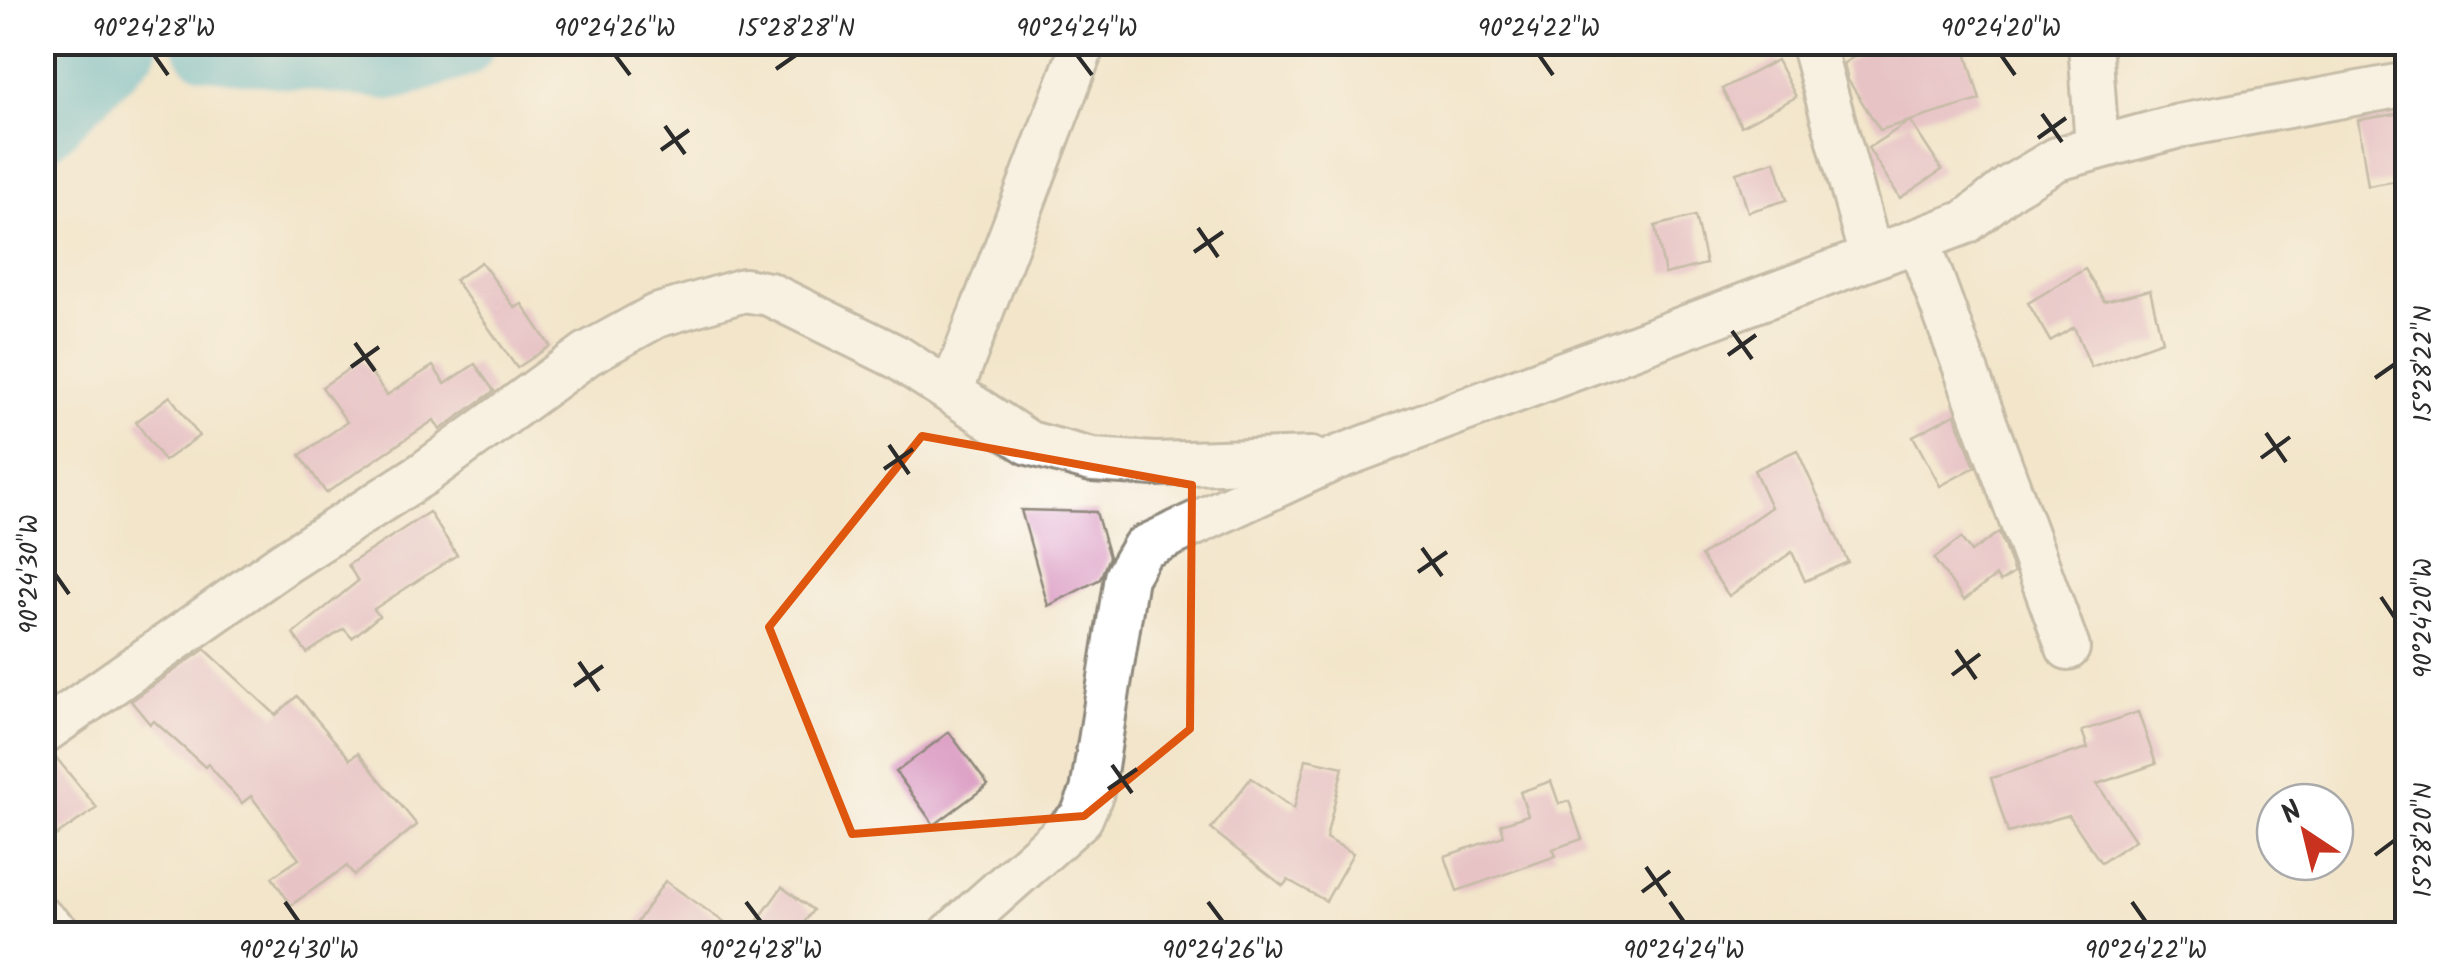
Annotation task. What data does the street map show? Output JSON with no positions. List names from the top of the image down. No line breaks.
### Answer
{"north":"top left","coordinates":["90°24'28\"W","90°24'26\"W","15°28'28\"N","90°24'24\"W","90°24'22\"W","90°24'20\"W","15°28'22\"N","90°24'30\"W","15°28'20\"N"]}
